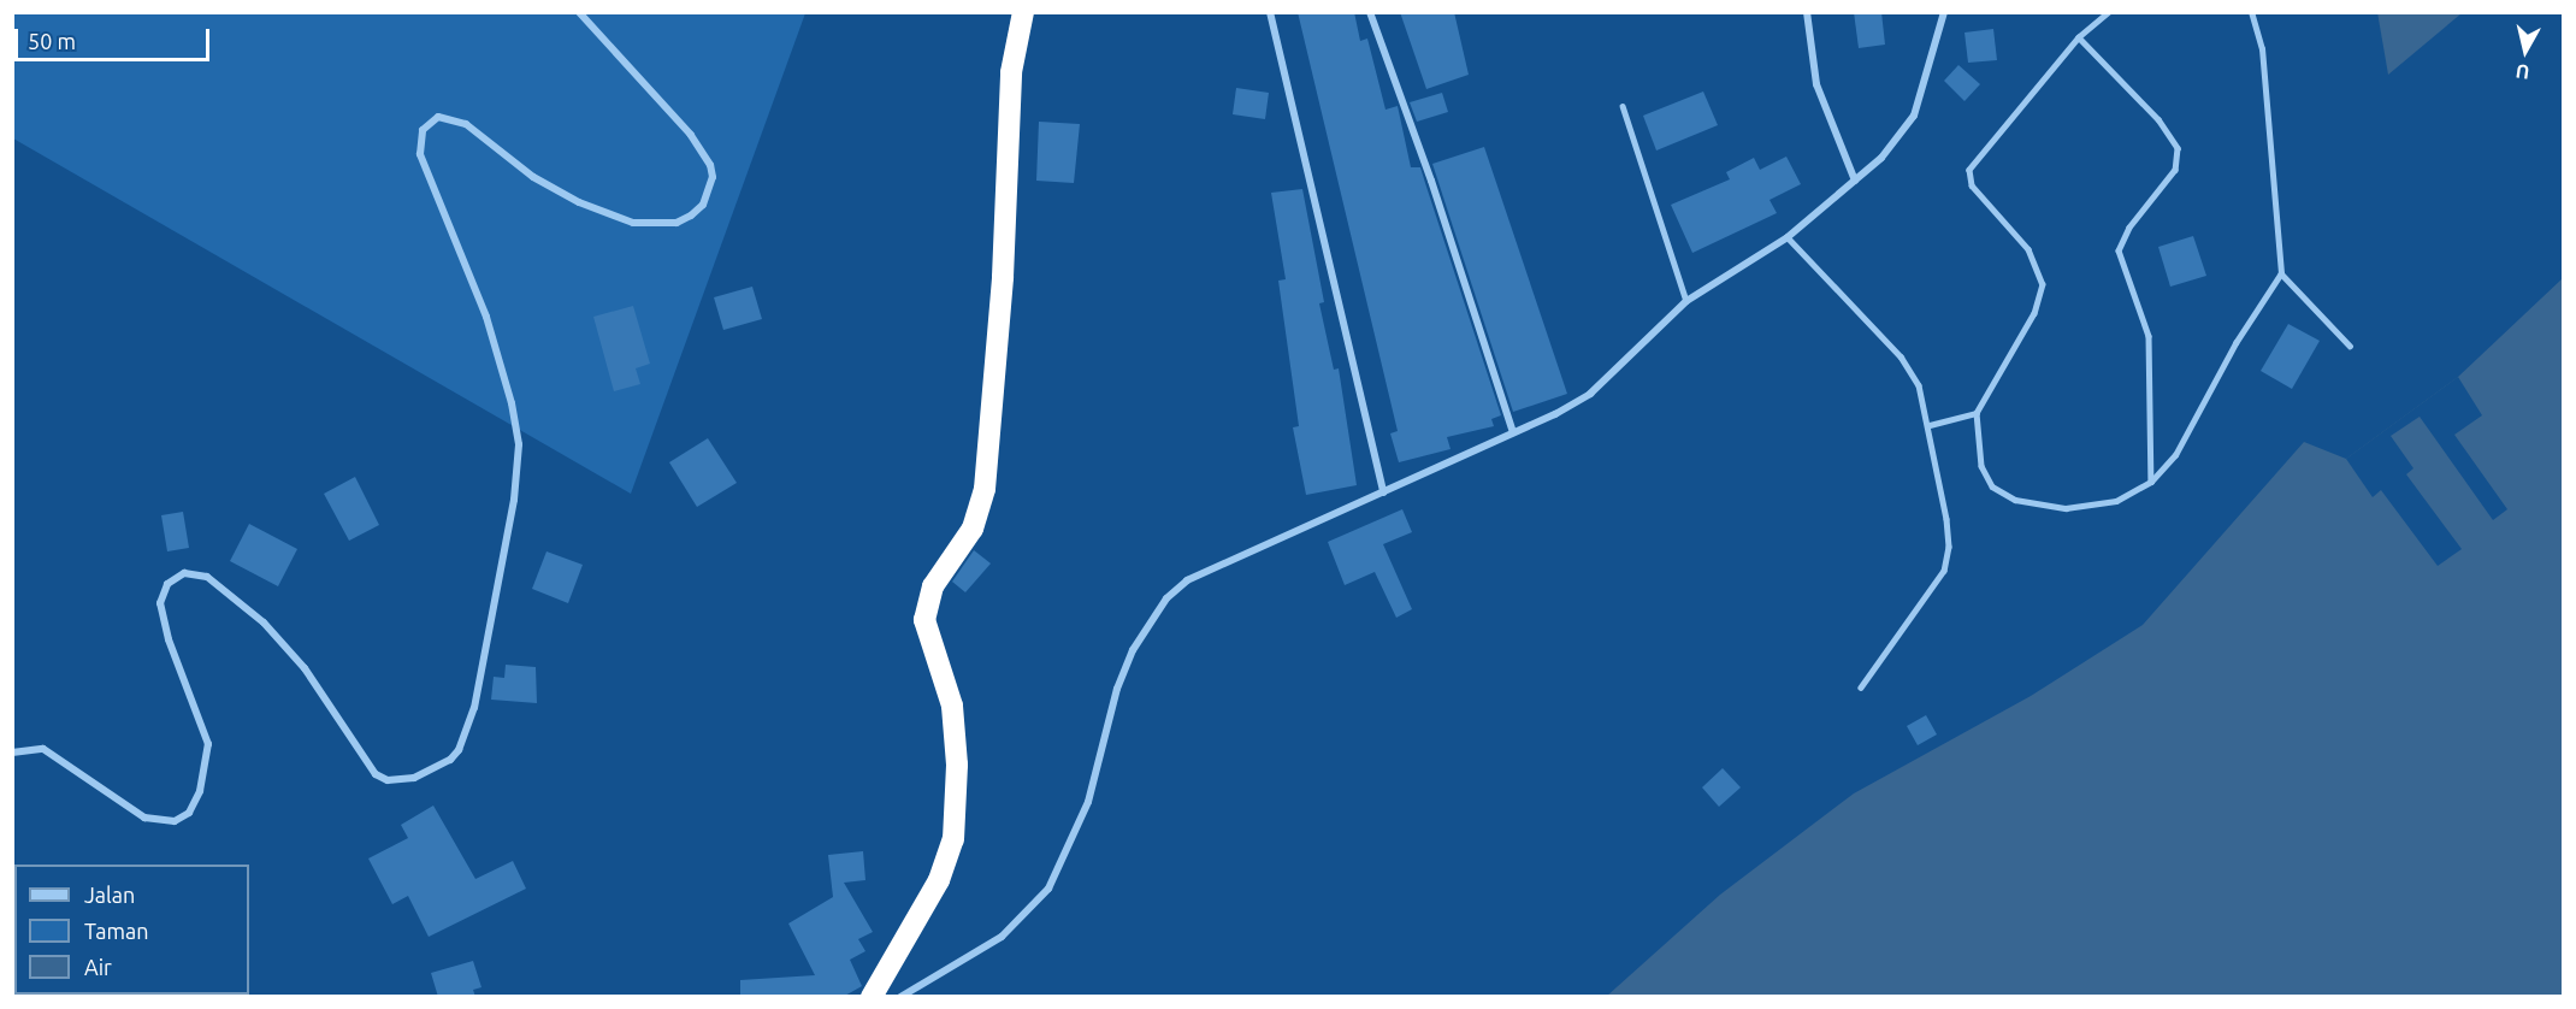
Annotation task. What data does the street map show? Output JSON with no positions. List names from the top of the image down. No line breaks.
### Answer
{"legend":["Jalan","Taman","Air"],"scale_bar":"50 m","north":"bottom"}
